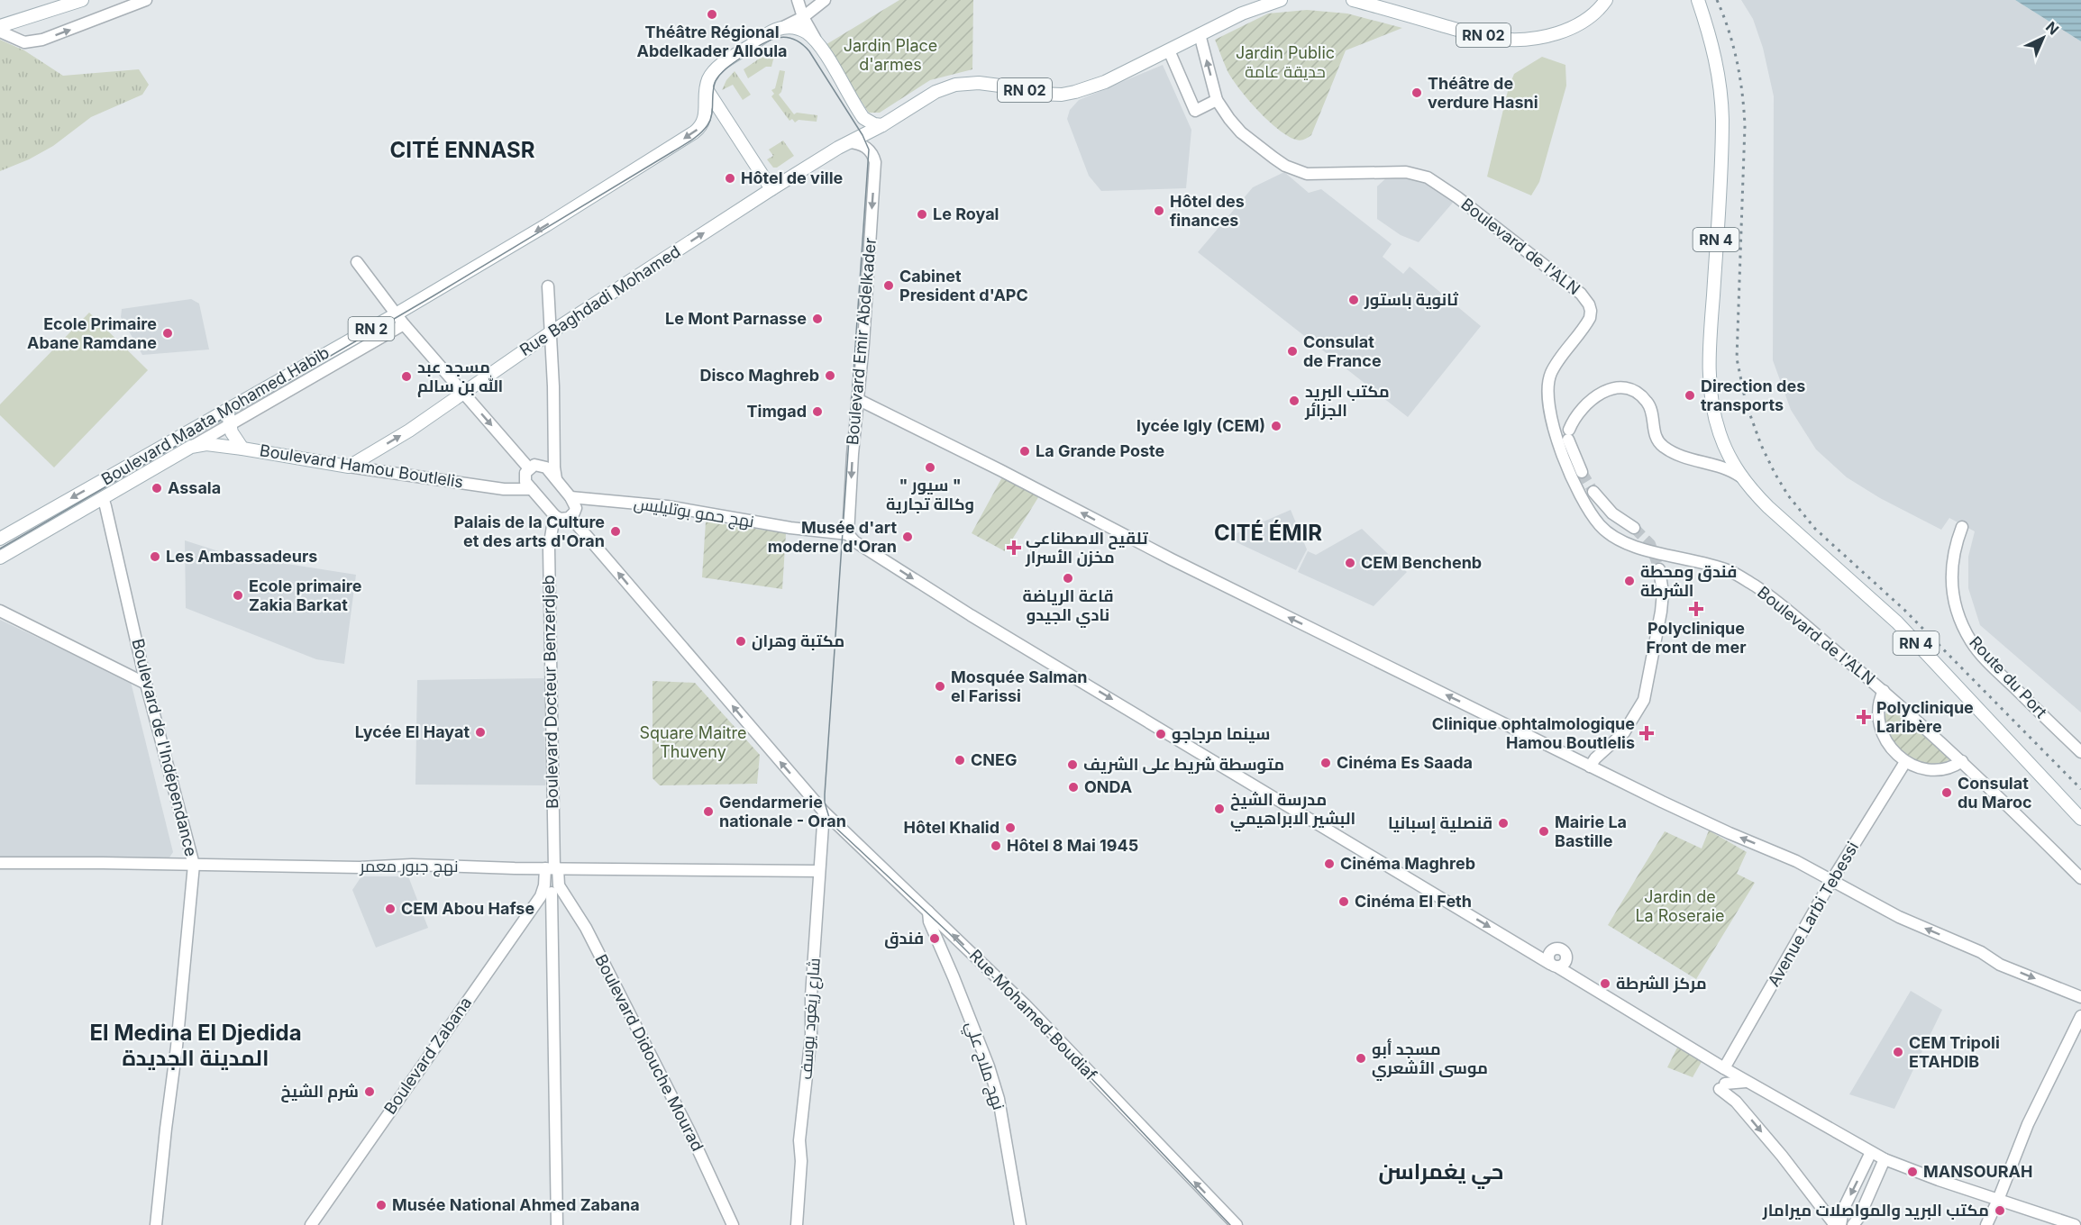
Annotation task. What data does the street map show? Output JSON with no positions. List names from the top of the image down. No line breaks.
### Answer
{"streets":{"main road":["RN 02","RN 4","Boulevard de l'ALN","Rue Baghdadi Mohamed","RN 2","Boulevard Emir Abdelkader","Boulevard Maata Mohamed Habib","Boulevard Hamou Boutlelis","نهج حمو بوتليليس","Route du Port","Boulevard Docteur Benzerdjeb","Boulevard de l'Indépendance","نهج جبور معمر","Avenue Larbi Tebessi","Rue Mohamed Boudiaf","شارع زيغود يوسف","Boulevard Didouche Mourad","Boulevard Zabana","نهج ملاح علي"]},"crossings":[["RN 02","Boulevard de l'ALN"],["RN 02","Rue Baghdadi Mohamed"],["Rue Baghdadi Mohamed","Boulevard Emir Abdelkader"],["Rue Baghdadi Mohamed","Boulevard Hamou Boutlelis"],["Boulevard Emir Abdelkader","نهج حمو بوتليليس"],["Boulevard Maata Mohamed Habib","Boulevard Hamou Boutlelis"],["Boulevard Maata Mohamed Habib","Boulevard de l'Indépendance"],["Boulevard Docteur Benzerdjeb","نهج جبور معمر"],["Boulevard Docteur Benzerdjeb","Boulevard Didouche Mourad"],["Boulevard de l'Indépendance","نهج جبور معمر"],["نهج جبور معمر","شارع زيغود يوسف"],["نهج جبور معمر","Boulevard Didouche Mourad"],["Rue Mohamed Boudiaf","شارع زيغود يوسف"],["Rue Mohamed Boudiaf","نهج ملاح علي"]],"one_way":["Rue Baghdadi Mohamed","Boulevard Emir Abdelkader","Rue Mohamed Boudiaf"],"districts":["CITÉ ENNASR","CITÉ ÉMIR","El Medina El Djedida المدينة الجديدة","حي يغمراسن"],"parks":["Jardin Place d'armes","Jardin Public حديقة عامة","Square Maitre Thuveny","Jardin de La Roseraie"],"places":{"other":["Théâtre Régional Abdelkader Alloula","Théâtre de verdure Hasni","Hôtel de ville","Hôtel des finances","Le Royal","Cabinet President d'APC","ثانوية باستور","Le Mont Parnasse","Ecole Primaire Abane Ramdane","Consulat de France","Disco Maghreb","مسجد عبد الله بن سالم","Direction des transports","مكتب البريد الجزائر","Timgad","lycée Igly (CEM)","La Grande Poste","\" سيور \" وكالة تجارية","Assala","Palais de la Culture et des arts d'Oran","Musée d'art moderne d'Oran","Les Ambassadeurs","CEM Benchenb","قاعة الرياضة نادي الجيدو","فندق ومحطة الشرطة","Ecole primaire Zakia Barkat","مكتبة وهران","Mosquée Salman el Farissi","Lycée El Hayat","سينما مرجاجو","CNEG","Cinéma Es Saada","متوسطة شريط على الشريف","ONDA","Consulat du Maroc","مدرسة الشيخ البشير الابراهيمي","Gendarmerie nationale - Oran","قنصلية إسبانيا","Hôtel Khalid","Mairie La Bastille","Hôtel 8 Mai 1945","Cinéma Maghreb","Cinéma El Feth","CEM Abou Hafse","فندق","مركز الشرطة","CEM Tripoli ETAHDIB","مسجد أبو موسى الأشعري","شرم الشيخ","MANSOURAH","Musée National Ahmed Zabana","مكتب البريد والمواصلات ميرامار"],"health":["تلقيح الاصطناعي مخزن الأسرار","Polyclinique Front de mer","Polyclinique Laribère","Clinique ophtalmologique Hamou Boutlelis"]},"north":"top right"}
